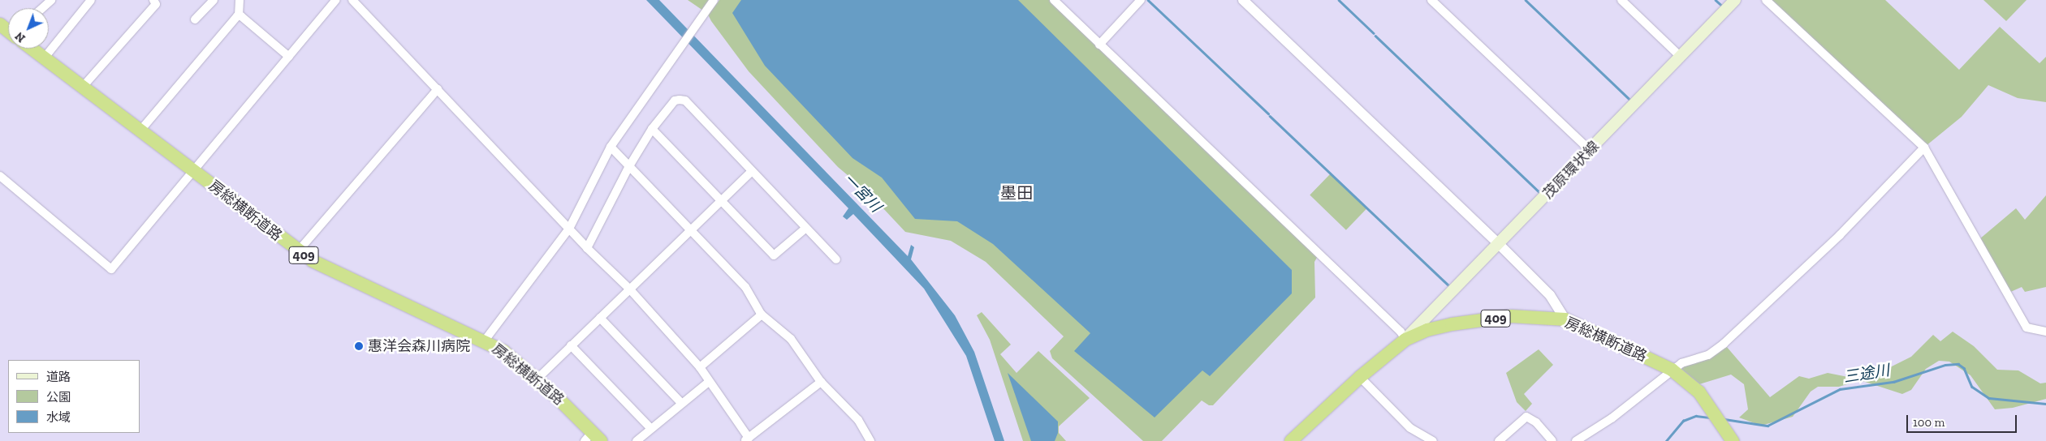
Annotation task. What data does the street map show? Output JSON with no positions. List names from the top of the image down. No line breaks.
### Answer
{"streets":{"highway":["房総横断道路","409"],"main road":["茂原環状線"]},"crossings":[["茂原環状線","房総横断道路"]],"districts":["墨田"],"water":["一宮川","三途川"],"places":["惠洋会森川病院"],"legend":["道路","公園","水域"],"scale_bar":"100 m","north":"bottom left"}
